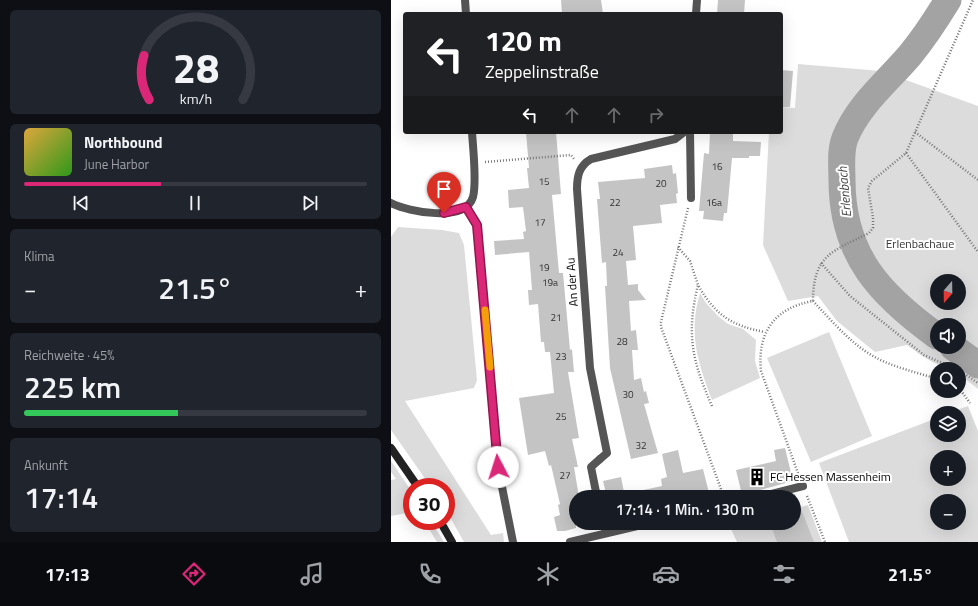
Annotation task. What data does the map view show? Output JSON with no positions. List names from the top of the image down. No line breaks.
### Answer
{"streets":{"street":["An der Au"]},"water":["Erlenbach"],"parks":["Erlenbachaue"],"places":{"building":["FC Hessen Massenheim"]},"house_numbers":["16","15","20","22","16a","17","24","19","19a","21","28","23","30","25","32","27"],"north":"bottom","page":{"turn":["120 m","Zeppelinstraße"],"song":["Northbound","June Harbor"],"tile":["Klima",["Reichweite · 45%","225 km"],["Ankunft","17:14"]],"heat":["−","21.5°","+"],"map_buttons":["+","−"],"limit":"30","trip":"17:14 · 1 Min. · 130 m","tabs":["17:13","21.5°"],"gauge":["28","km/h"]}}
